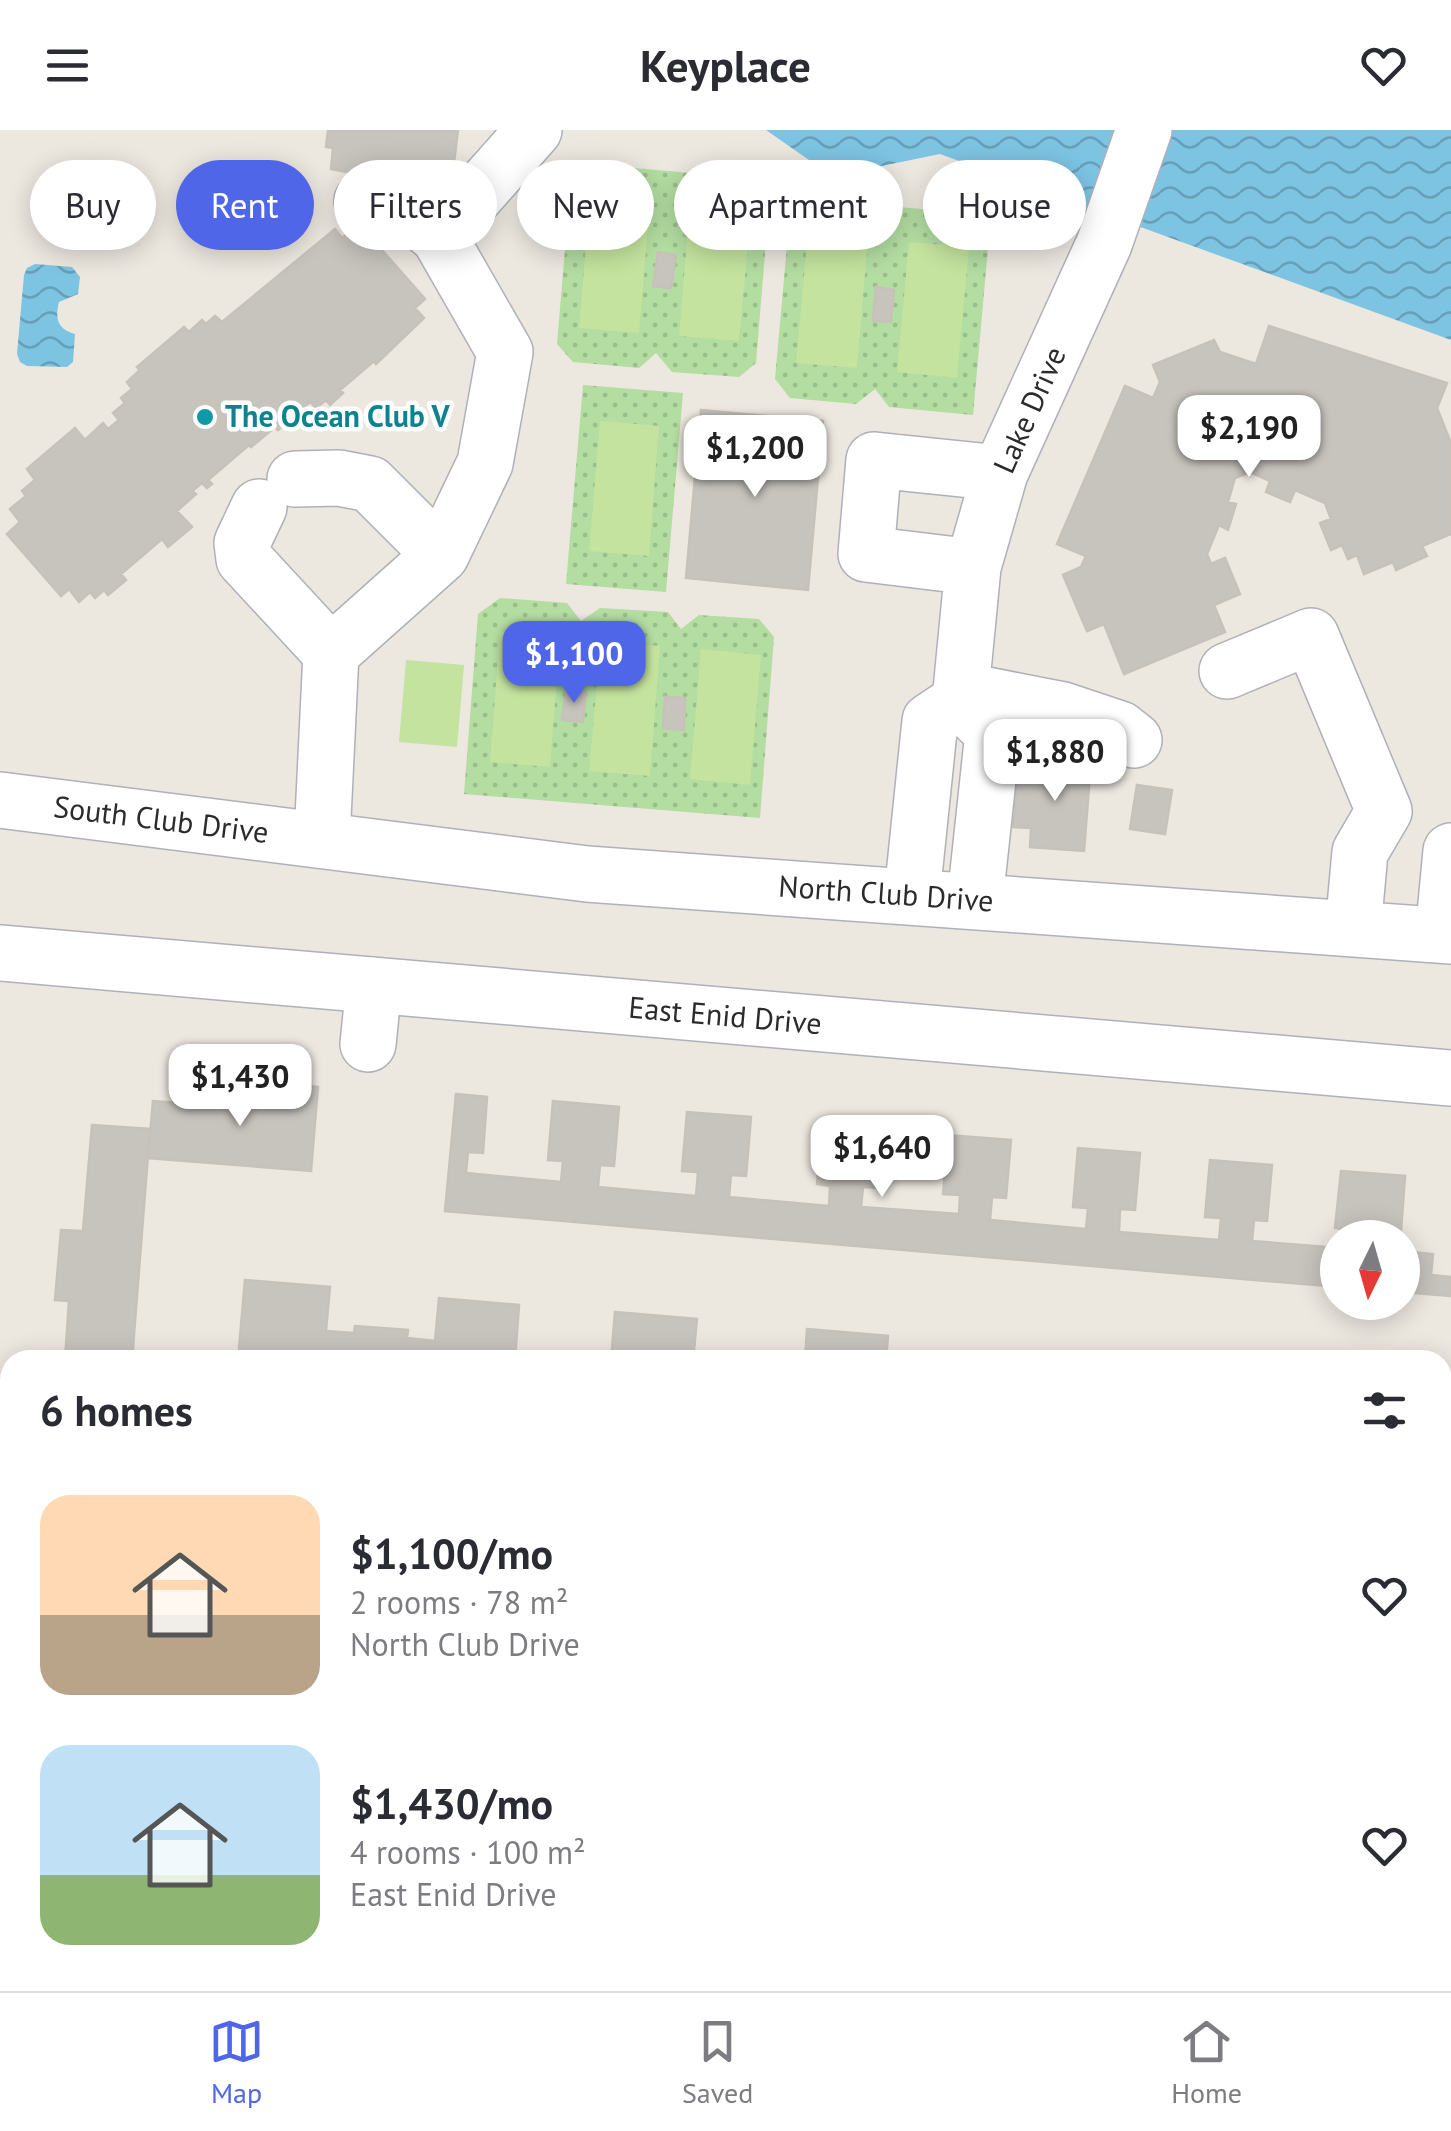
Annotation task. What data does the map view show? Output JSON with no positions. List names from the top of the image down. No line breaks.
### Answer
{"streets":{"street":["Lake Drive","South Club Drive","North Club Drive","East Enid Drive"]},"crossings":[["South Club Drive","North Club Drive"]],"places":["The Ocean Club V"],"north":"bottom","page":{"header":"Keyplace","chip":["Buy","Rent","Filters","New","Apartment","House"],"price":["$2,190","$1,200","$1,100","$1,880","$1,430","$1,640"],"heading":"6 homes","list":[{"name":"$1,100/mo","note":"2 rooms · 78 m² · North Club Drive"},{"name":"$1,430/mo","note":"4 rooms · 100 m² · East Enid Drive"}],"tabs":["Map","Saved","Home"]}}
